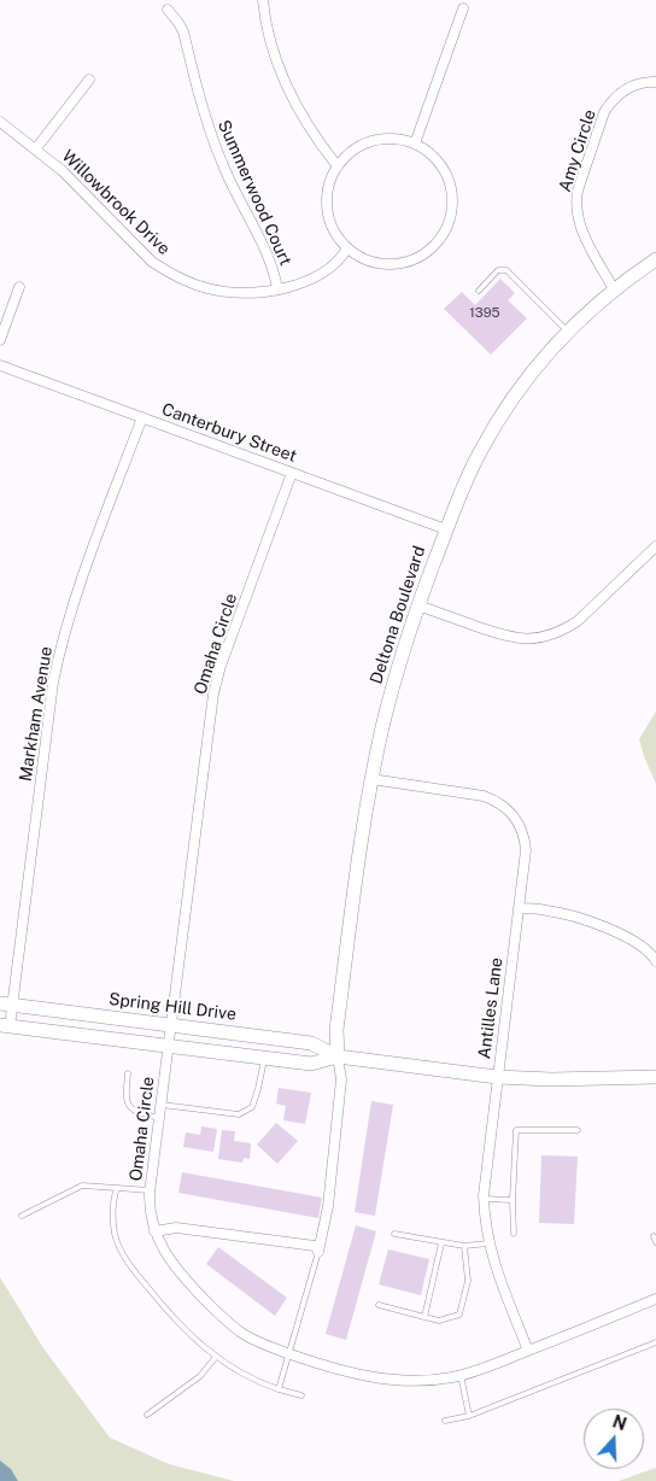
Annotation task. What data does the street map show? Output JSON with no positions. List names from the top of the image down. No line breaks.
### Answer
{"streets":{"main road":["Deltona Boulevard","Spring Hill Drive"],"street":["Amy Circle","Summerwood Court","Willowbrook Drive","Canterbury Street","Omaha Circle","Markham Avenue","Antilles Lane"]},"crossings":[["Amy Circle","Deltona Boulevard"],["Summerwood Court","Willowbrook Drive"],["Canterbury Street","Deltona Boulevard"],["Canterbury Street","Omaha Circle"],["Canterbury Street","Markham Avenue"],["Deltona Boulevard","Spring Hill Drive"],["Deltona Boulevard","Antilles Lane"],["Omaha Circle","Spring Hill Drive"],["Omaha Circle","Antilles Lane"],["Markham Avenue","Spring Hill Drive"],["Spring Hill Drive","Antilles Lane"]],"house_numbers":["1395"],"north":"top"}
